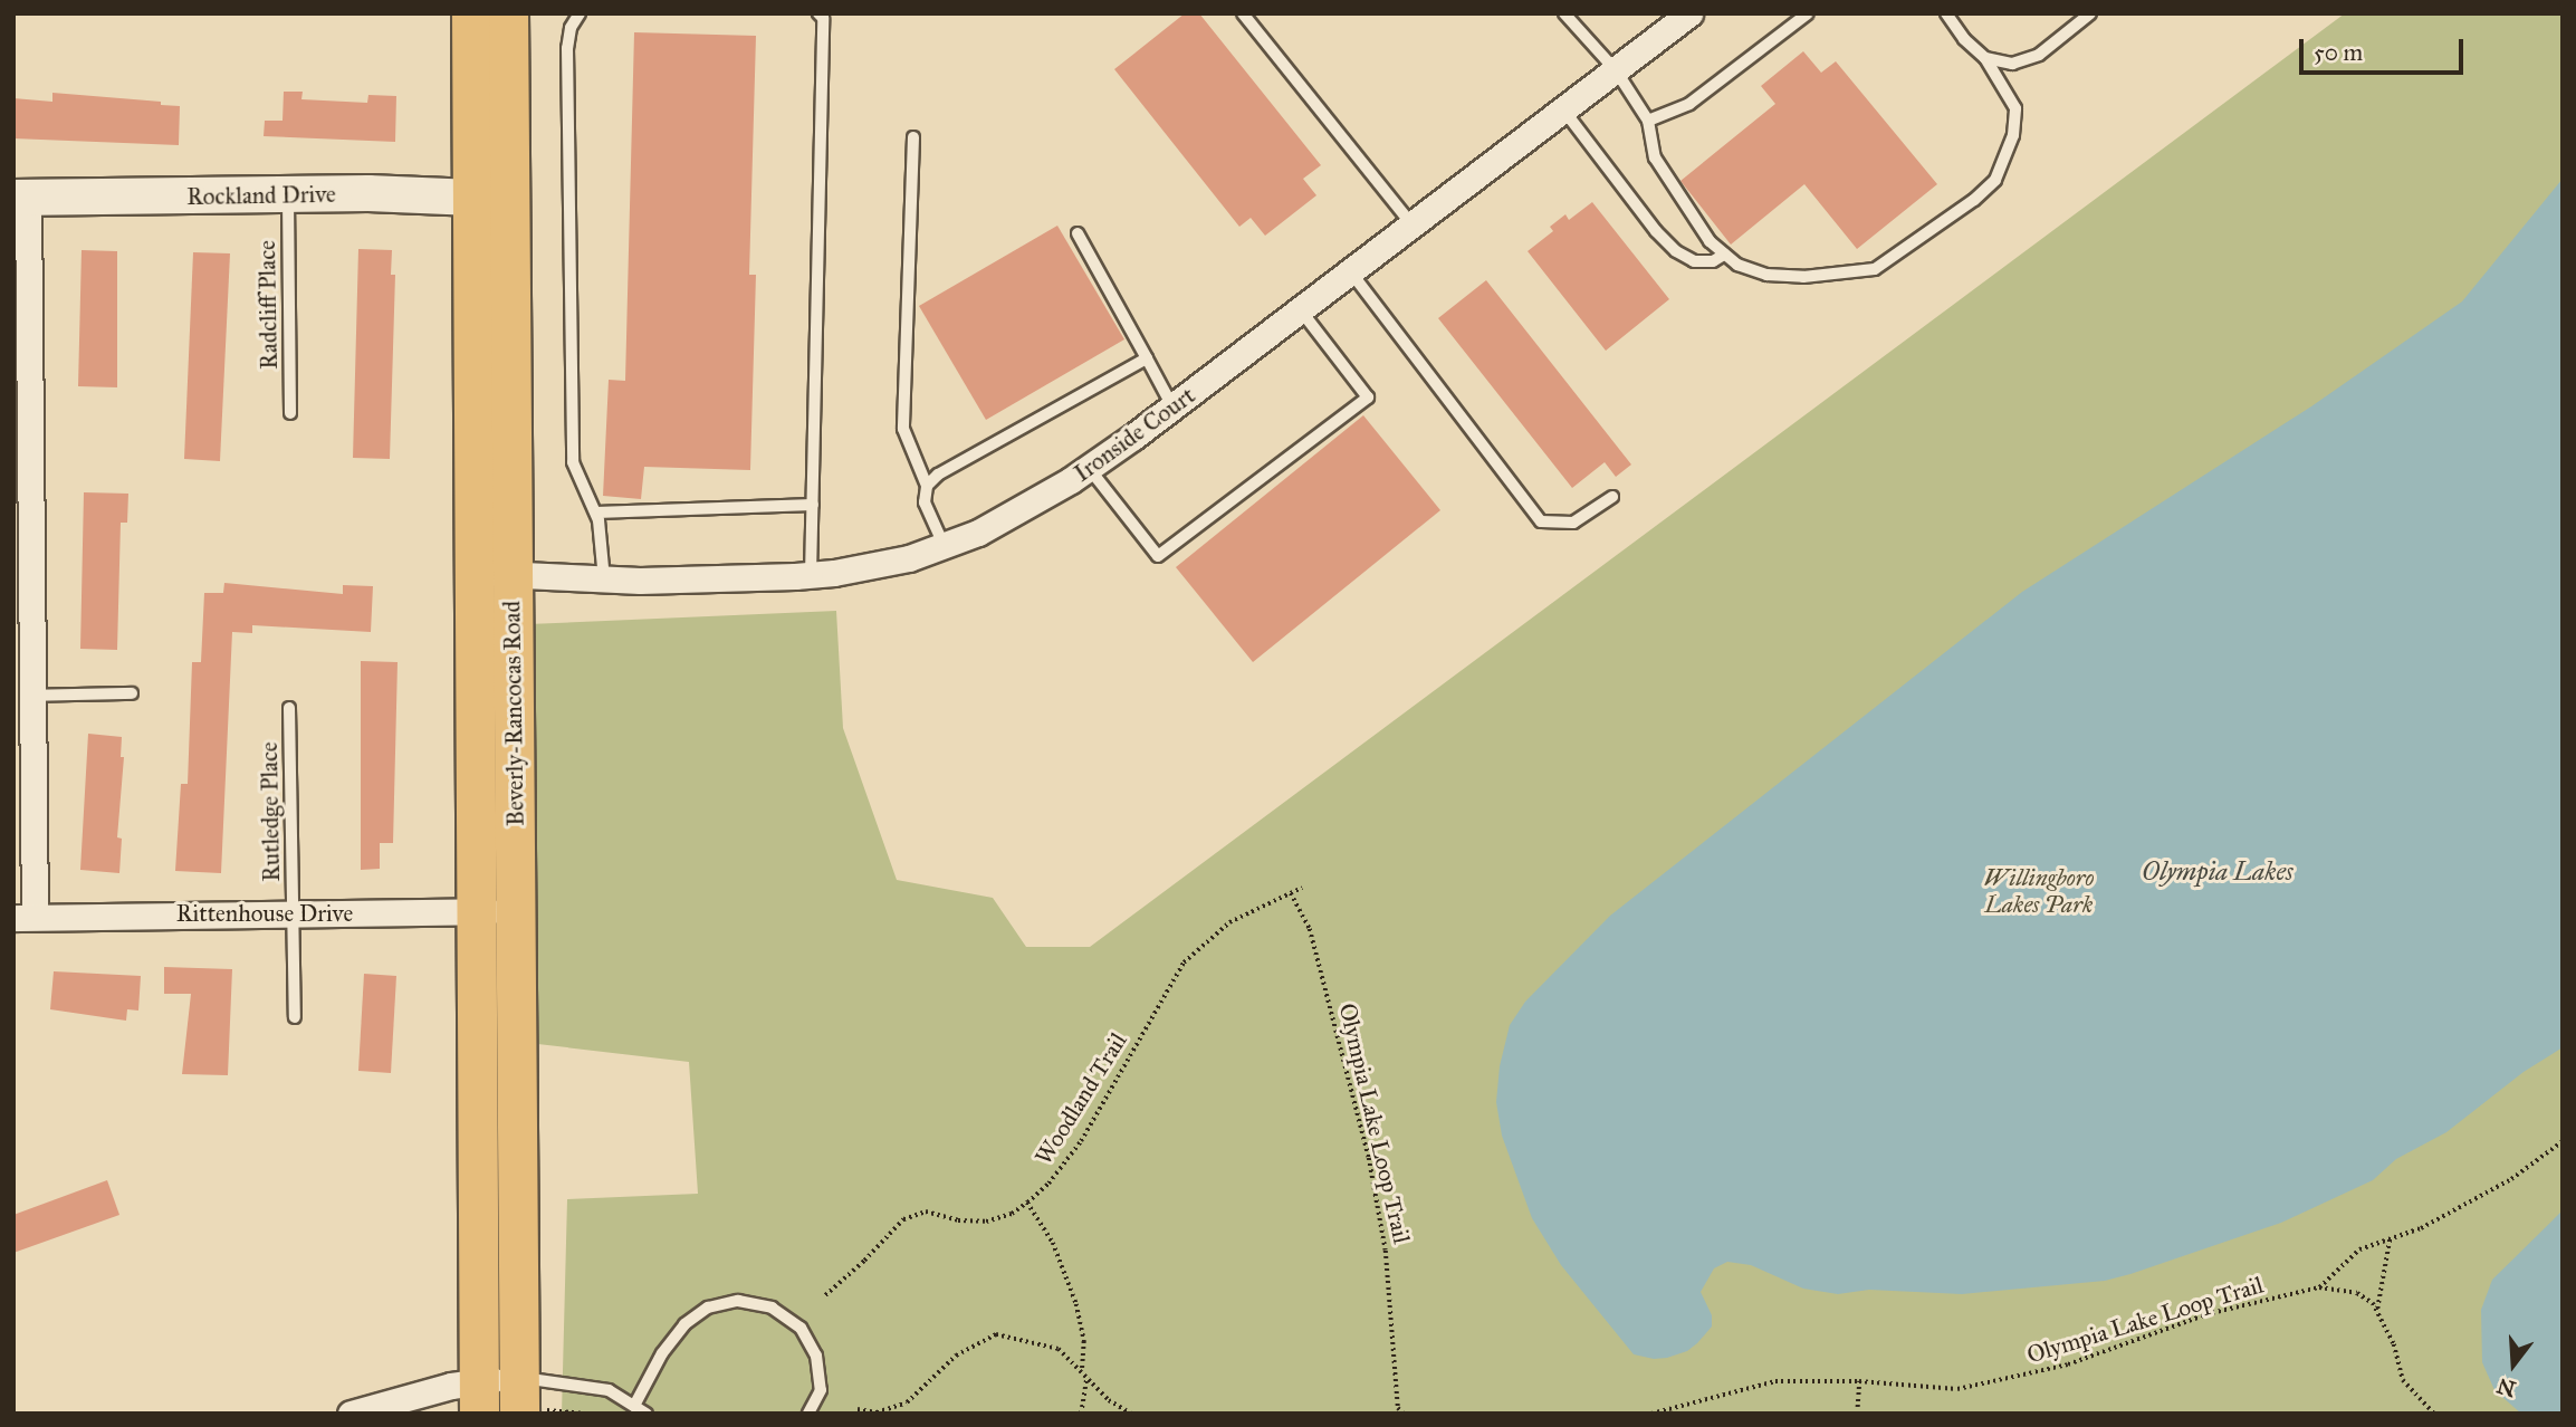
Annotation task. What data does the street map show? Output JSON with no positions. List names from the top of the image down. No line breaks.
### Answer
{"streets":{"main road":["Beverly-Rancocas Road"],"street":["Rockland Drive","Ironside Court","Rittenhouse Drive"],"lane":["Radcliff Place","Rutledge Place"],"path":["Woodland Trail","Olympia Lake Loop Trail"]},"crossings":[["Rockland Drive","Radcliff Place"],["Rockland Drive","Beverly-Rancocas Road"],["Ironside Court","Beverly-Rancocas Road"],["Beverly-Rancocas Road","Rittenhouse Drive"],["Rutledge Place","Rittenhouse Drive"],["Woodland Trail","Olympia Lake Loop Trail"]],"water":["Olympia Lakes"],"parks":["Willingboro Lakes Park"],"scale_bar":"50 m","north":"bottom"}
